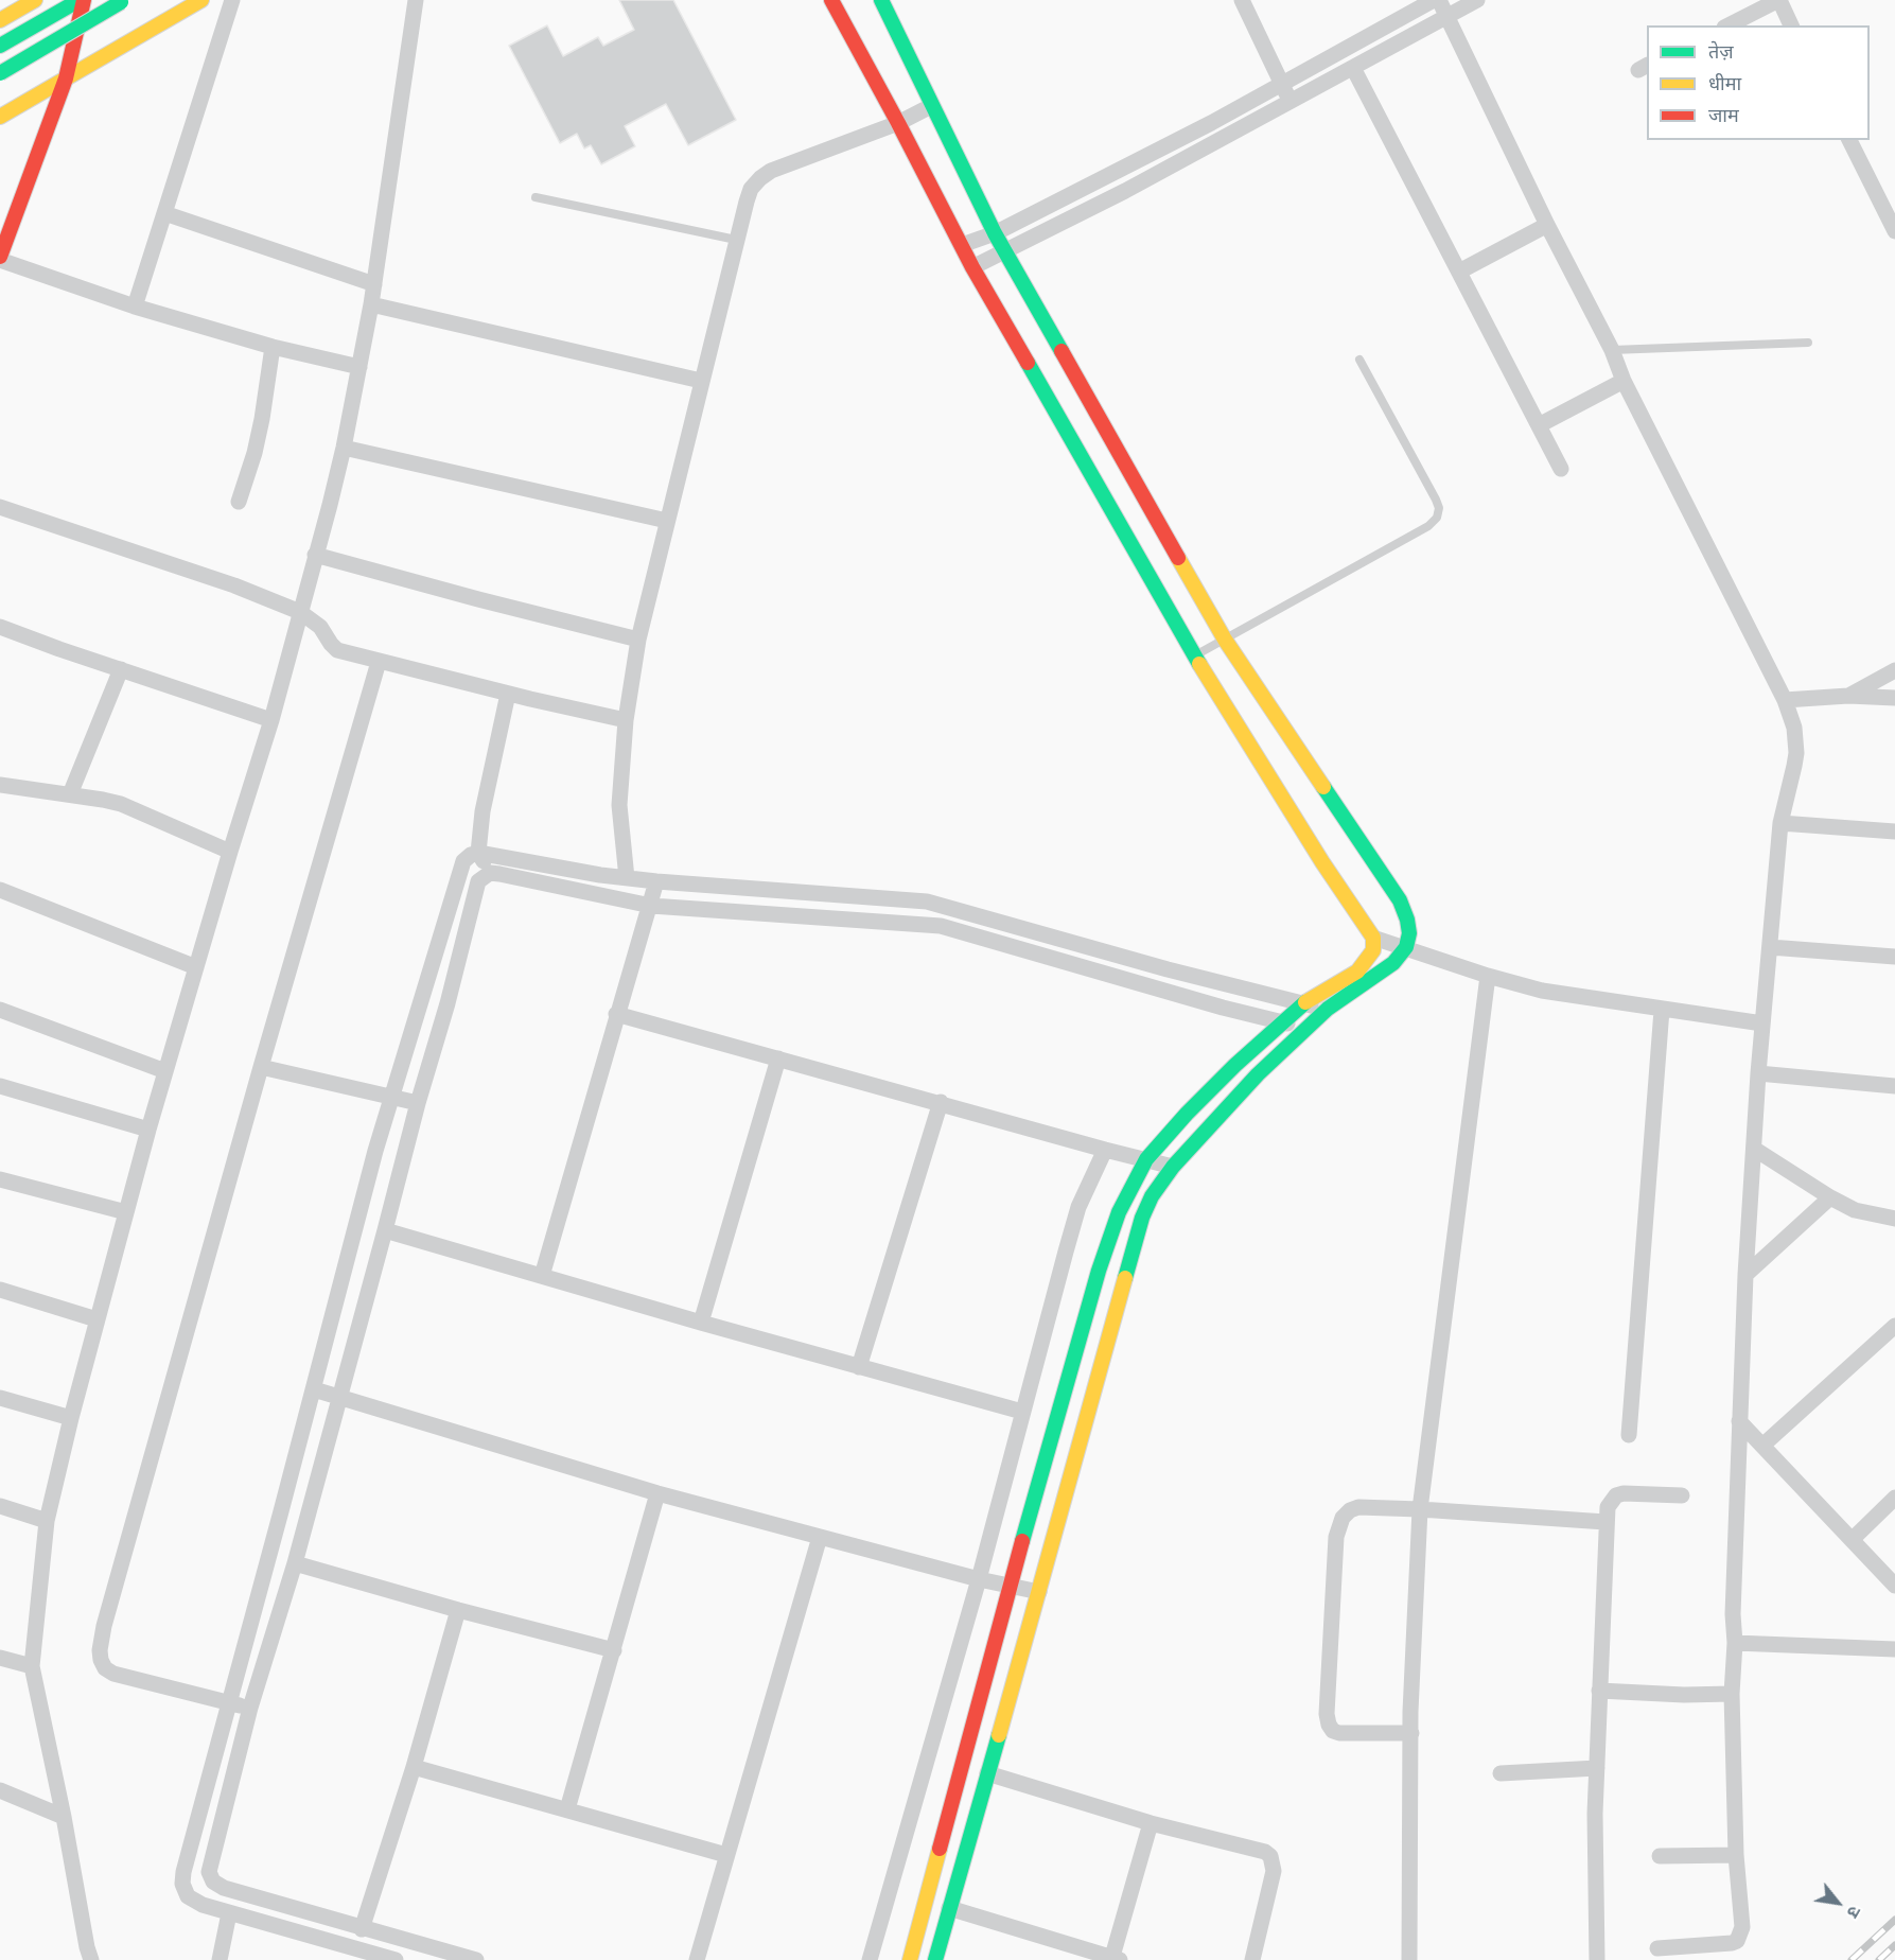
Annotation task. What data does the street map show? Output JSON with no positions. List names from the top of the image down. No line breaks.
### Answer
{"legend":["तेज़","धीमा","जाम"],"north":"bottom right"}
